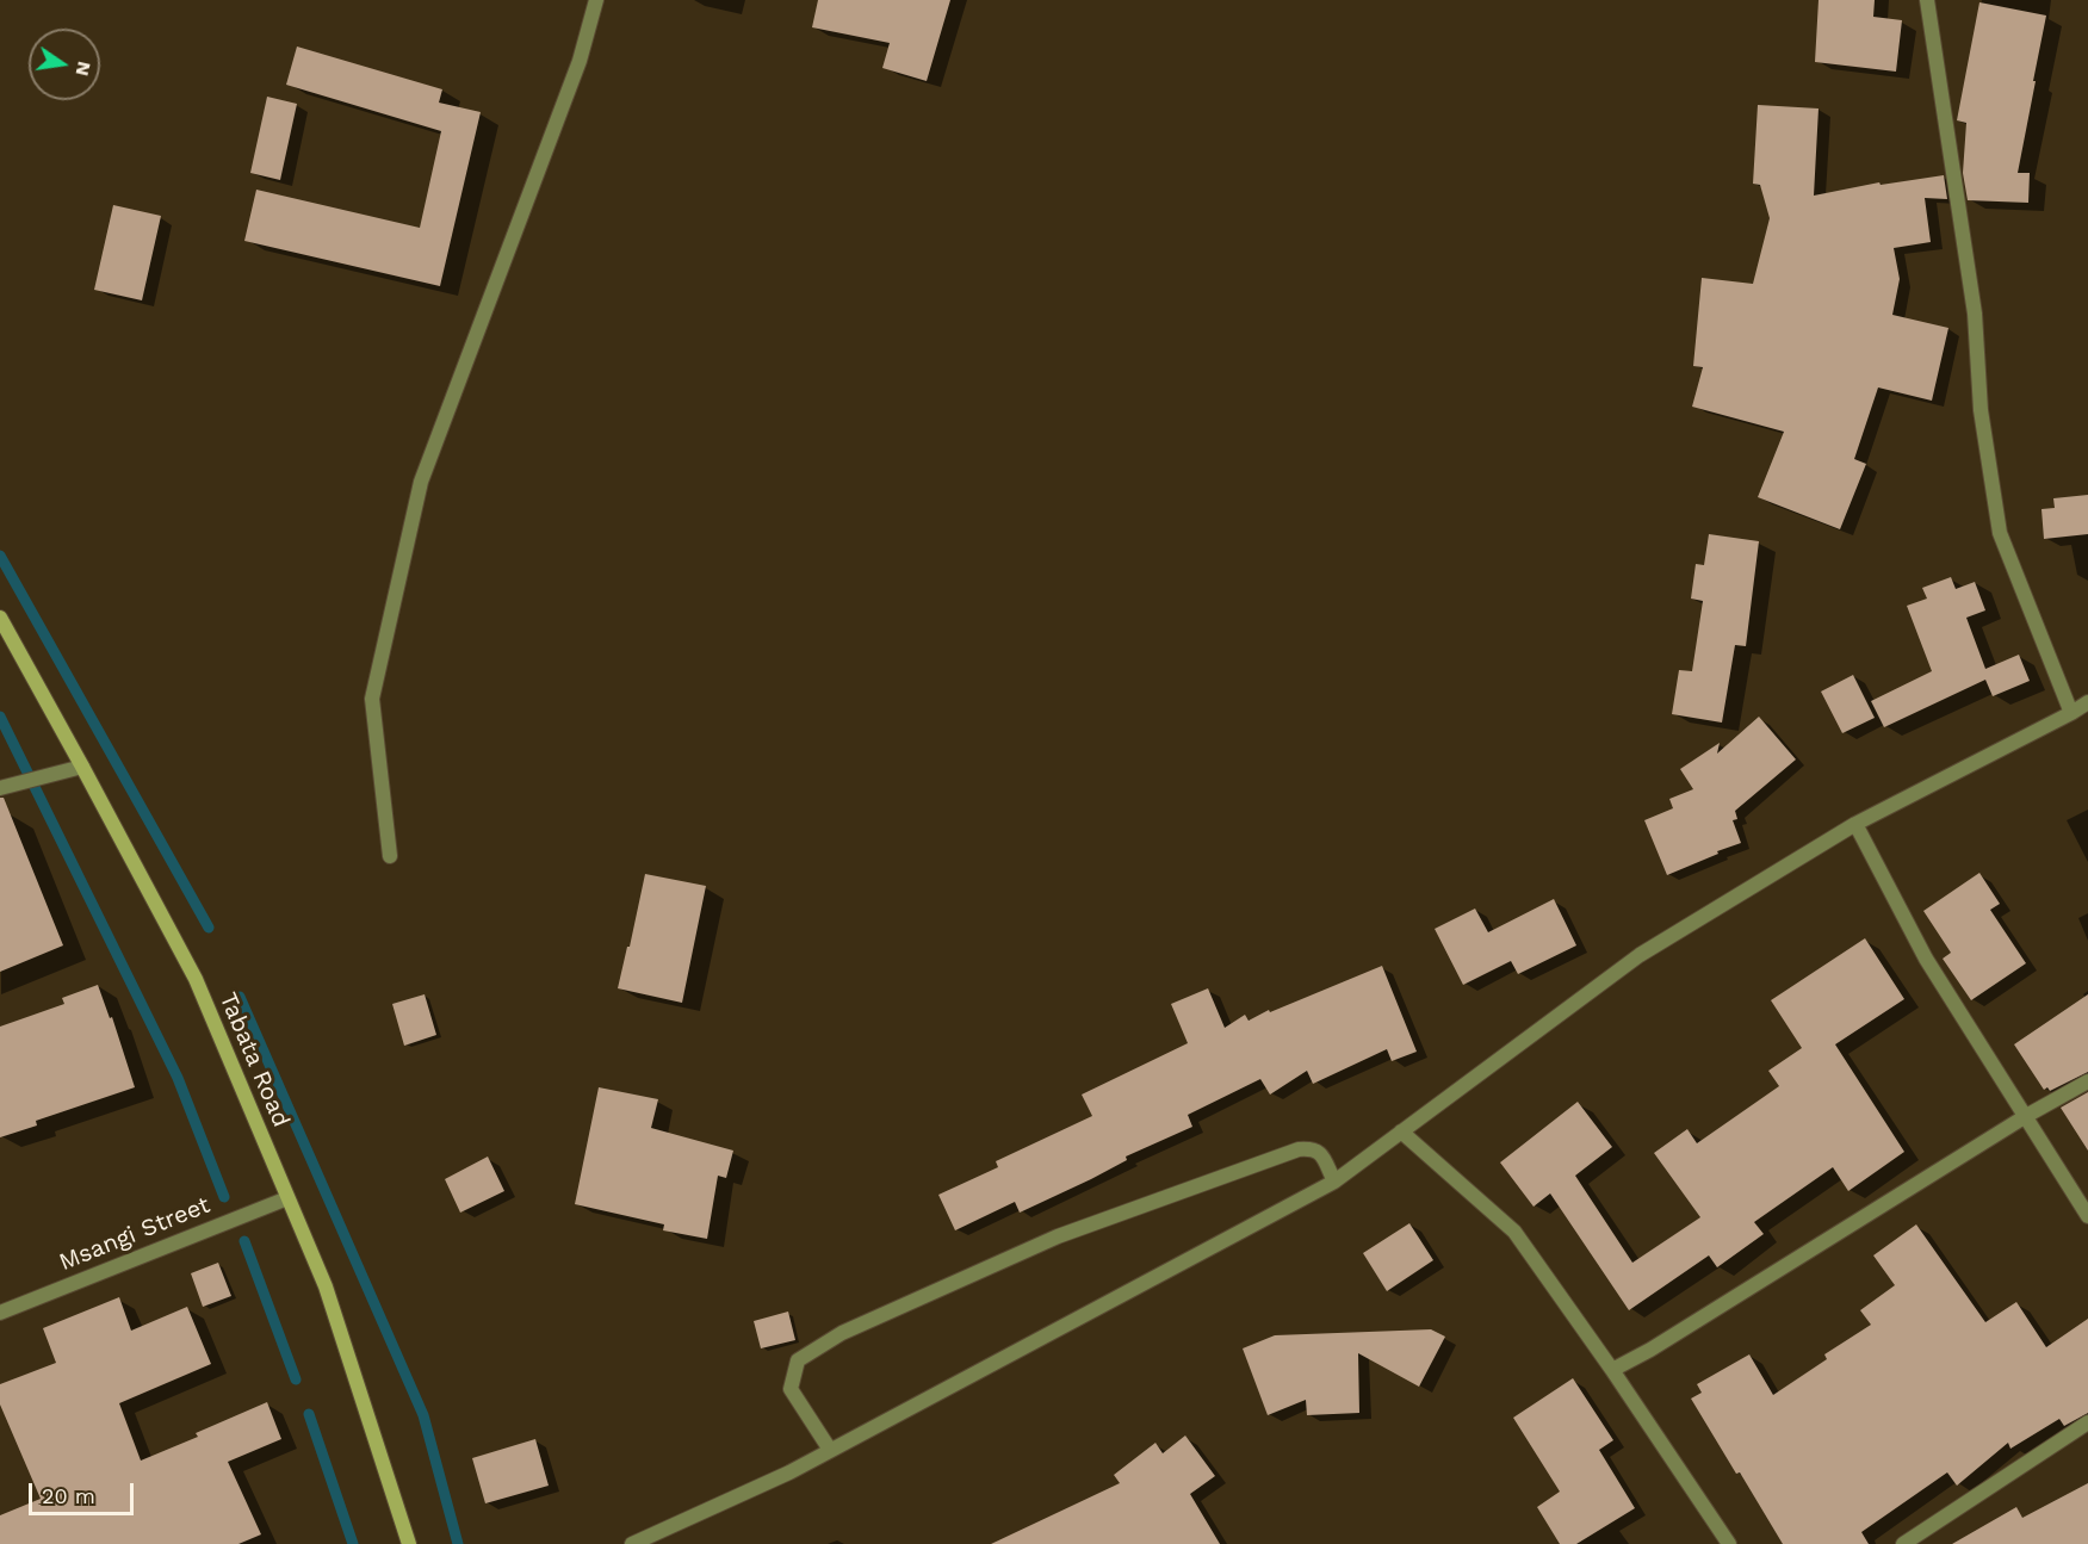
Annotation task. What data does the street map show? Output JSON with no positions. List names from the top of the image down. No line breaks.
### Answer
{"streets":{"main road":["Tabata Road"],"street":["Msangi Street"]},"crossings":[["Tabata Road","Msangi Street"]],"scale_bar":"20 m","north":"right"}
